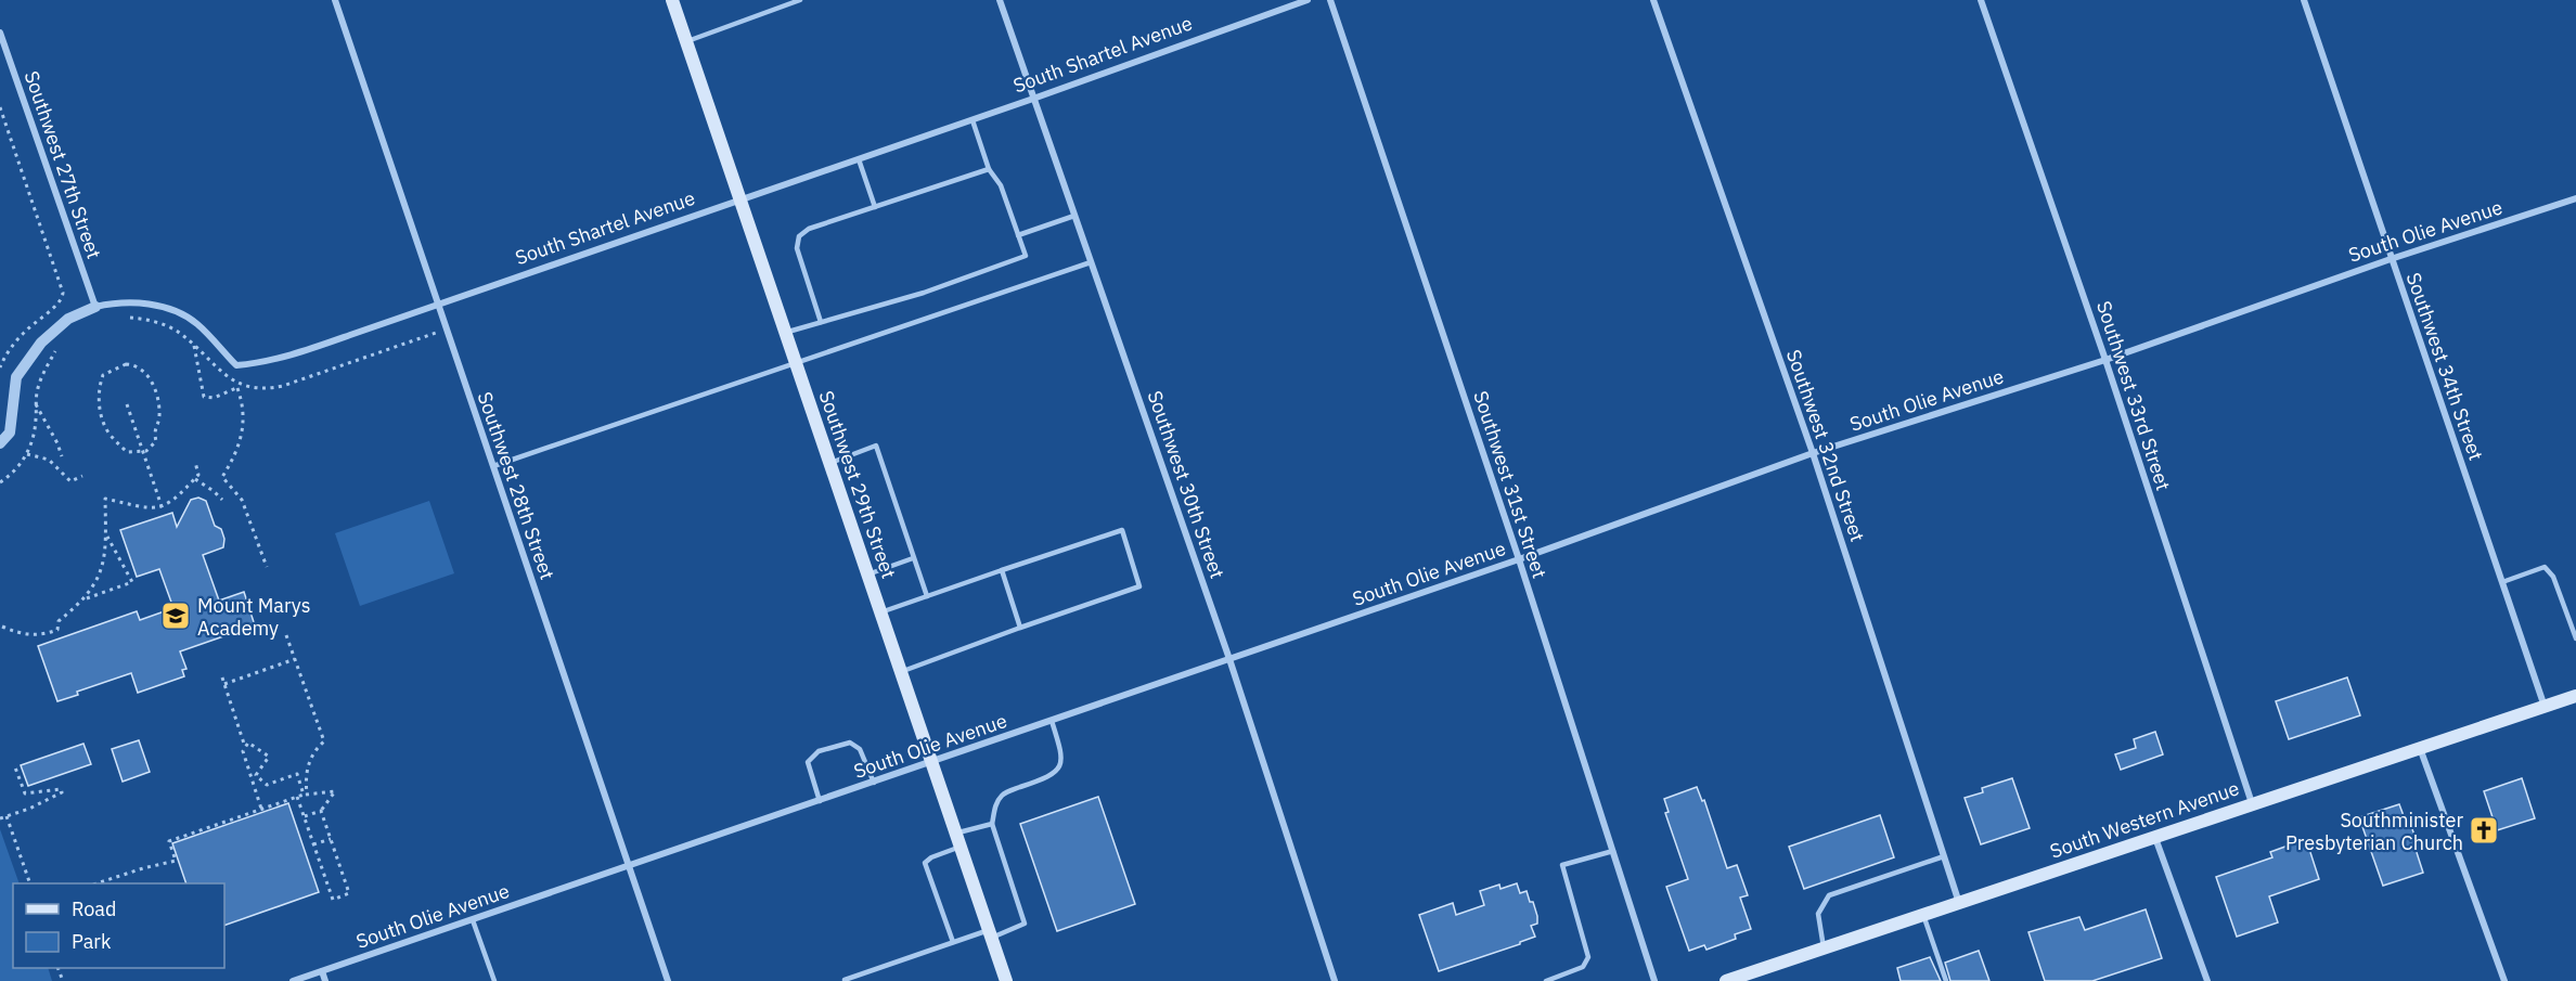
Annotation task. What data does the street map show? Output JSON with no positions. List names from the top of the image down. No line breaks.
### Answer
{"streets":{"main road":["Southwest 29th Street","South Western Avenue"],"street":["South Shartel Avenue","Southwest 27th Street","South Olie Avenue","Southwest 34th Street","Southwest 33rd Street","Southwest 32nd Street","Southwest 30th Street","Southwest 31st Street","Southwest 28th Street"]},"crossings":[["South Shartel Avenue","Southwest 27th Street"],["South Shartel Avenue","Southwest 29th Street"],["South Shartel Avenue","Southwest 30th Street"],["South Shartel Avenue","Southwest 28th Street"],["South Olie Avenue","Southwest 34th Street"],["South Olie Avenue","Southwest 33rd Street"],["South Olie Avenue","Southwest 32nd Street"],["South Olie Avenue","Southwest 29th Street"],["South Olie Avenue","Southwest 30th Street"],["South Olie Avenue","Southwest 31st Street"],["South Olie Avenue","Southwest 28th Street"],["Southwest 34th Street","South Western Avenue"],["Southwest 33rd Street","South Western Avenue"],["Southwest 32nd Street","South Western Avenue"]],"places":{"school or university":["Mount Marys Academy"],"church":["Southminister Presbyterian Church"]},"legend":["Road","Park"]}
